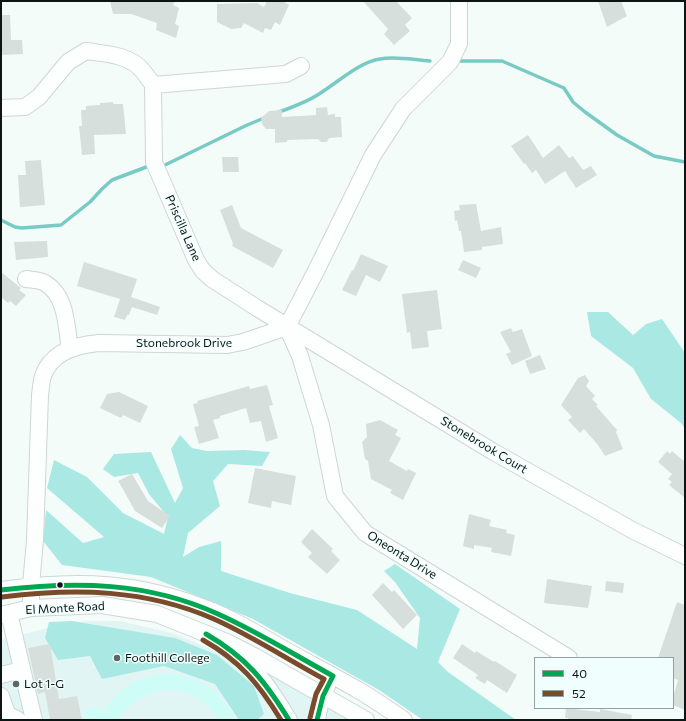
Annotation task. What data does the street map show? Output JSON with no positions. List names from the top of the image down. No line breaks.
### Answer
{"streets":{"street":["Priscilla Lane","Stonebrook Drive","Stonebrook Court","Oneonta Drive","El Monte Road"]},"crossings":[["Priscilla Lane","Stonebrook Drive"],["Priscilla Lane","Stonebrook Court"],["Priscilla Lane","Oneonta Drive"],["Stonebrook Drive","Stonebrook Court"],["Stonebrook Drive","Oneonta Drive"],["Stonebrook Drive","El Monte Road"],["Stonebrook Court","Oneonta Drive"]],"places":["Foothill College","Lot 1-G"],"lines":["transit line 40","transit line 52"],"legend":["40","52"]}
